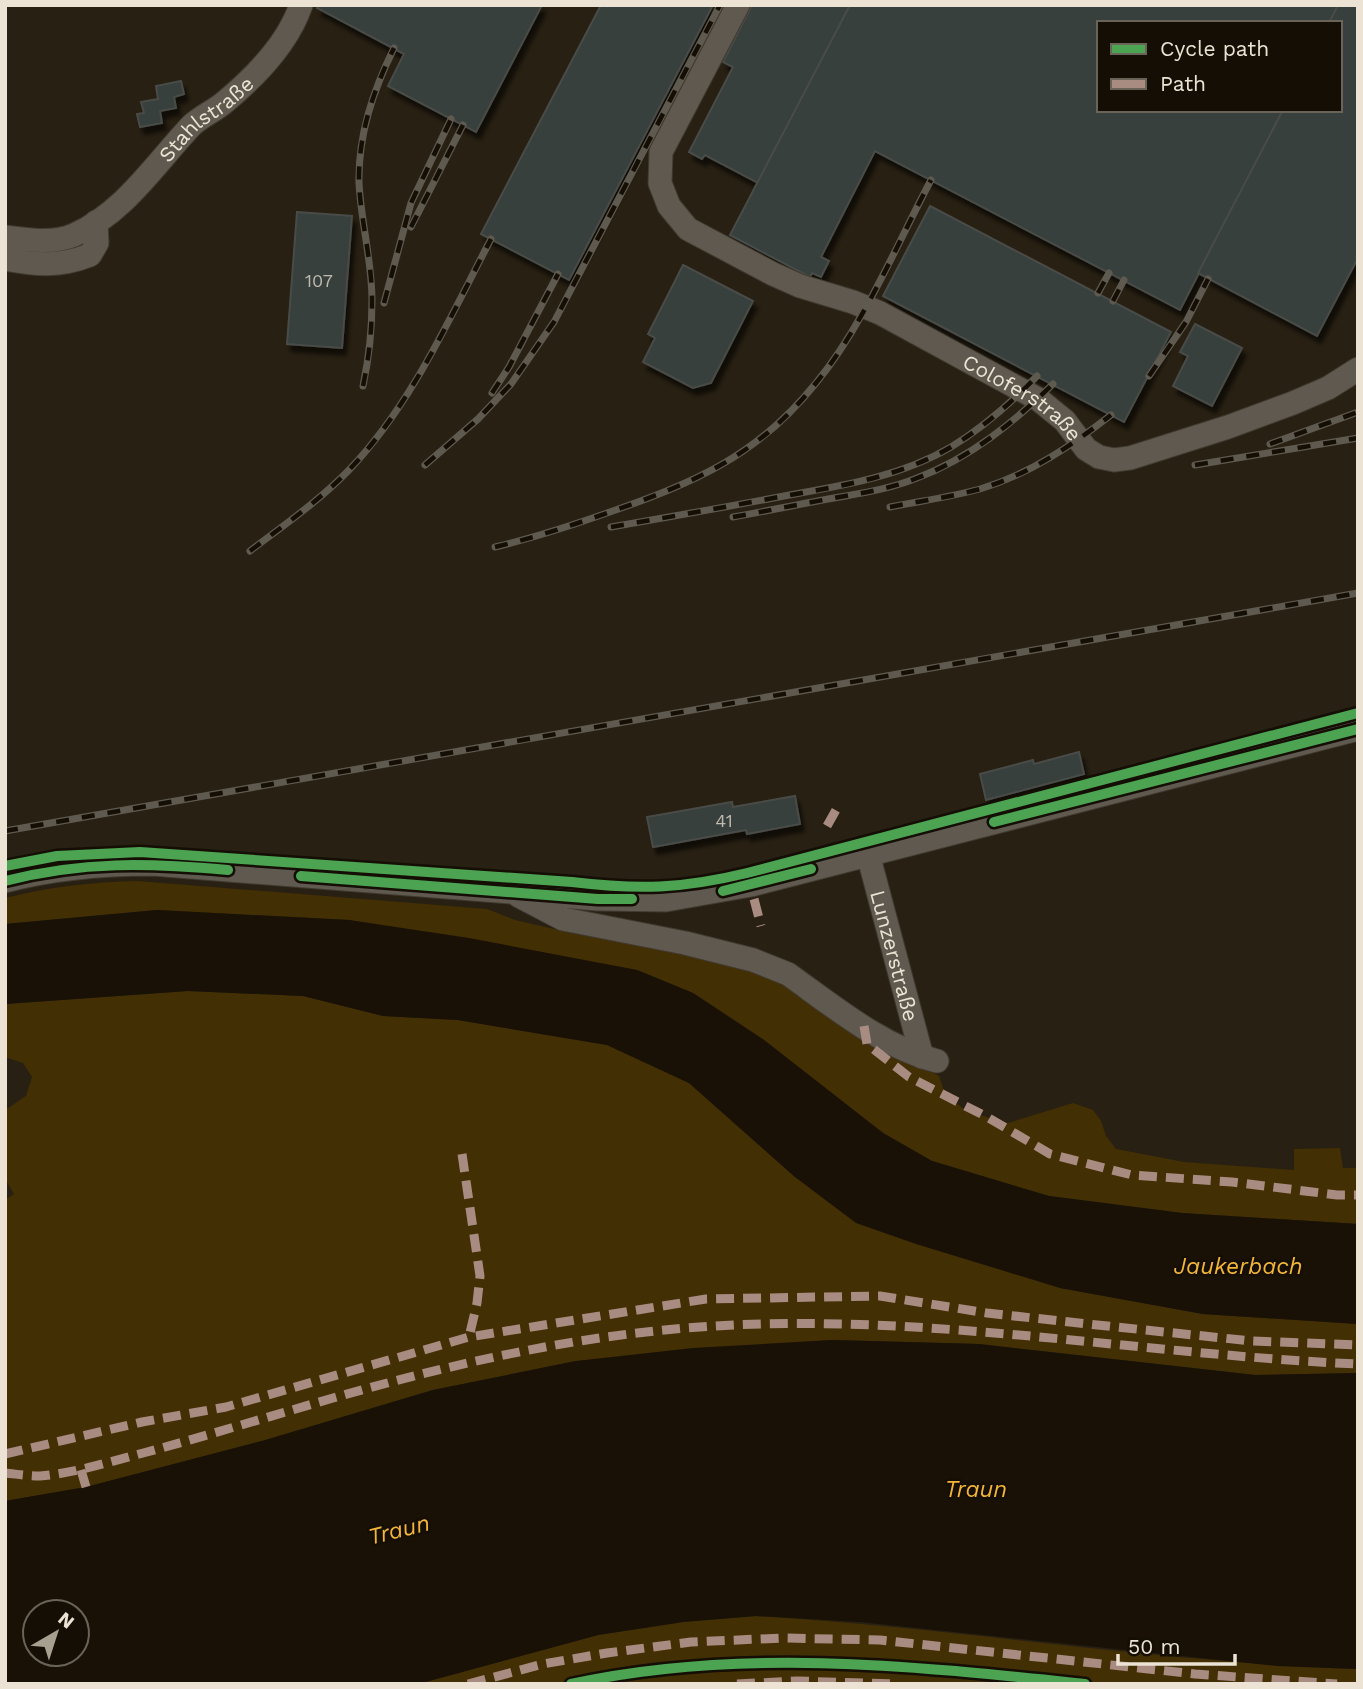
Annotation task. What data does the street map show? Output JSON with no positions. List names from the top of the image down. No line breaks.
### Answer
{"streets":{"street":["Stahlstraße","Coloferstraße","Lunzerstraße"]},"water":["Jaukerbach","Traun"],"house_numbers":["107","41"],"legend":["Cycle path","Path"],"scale_bar":"50 m","north":"top right"}
